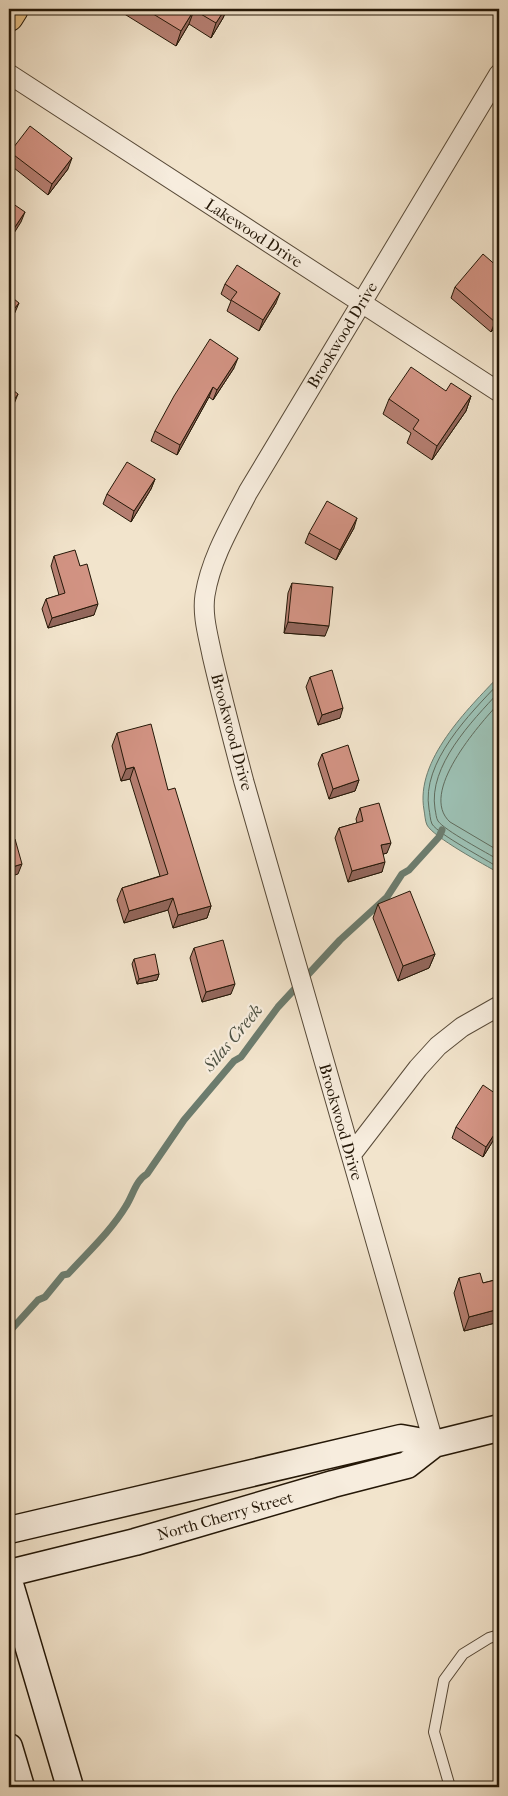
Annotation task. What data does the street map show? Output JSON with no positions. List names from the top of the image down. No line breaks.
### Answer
{"streets":{"main road":["North Cherry Street"],"street":["Lakewood Drive","Brookwood Drive"]},"crossings":[["Lakewood Drive","Brookwood Drive"],["Brookwood Drive","North Cherry Street"]],"water":["Silas Creek"]}
